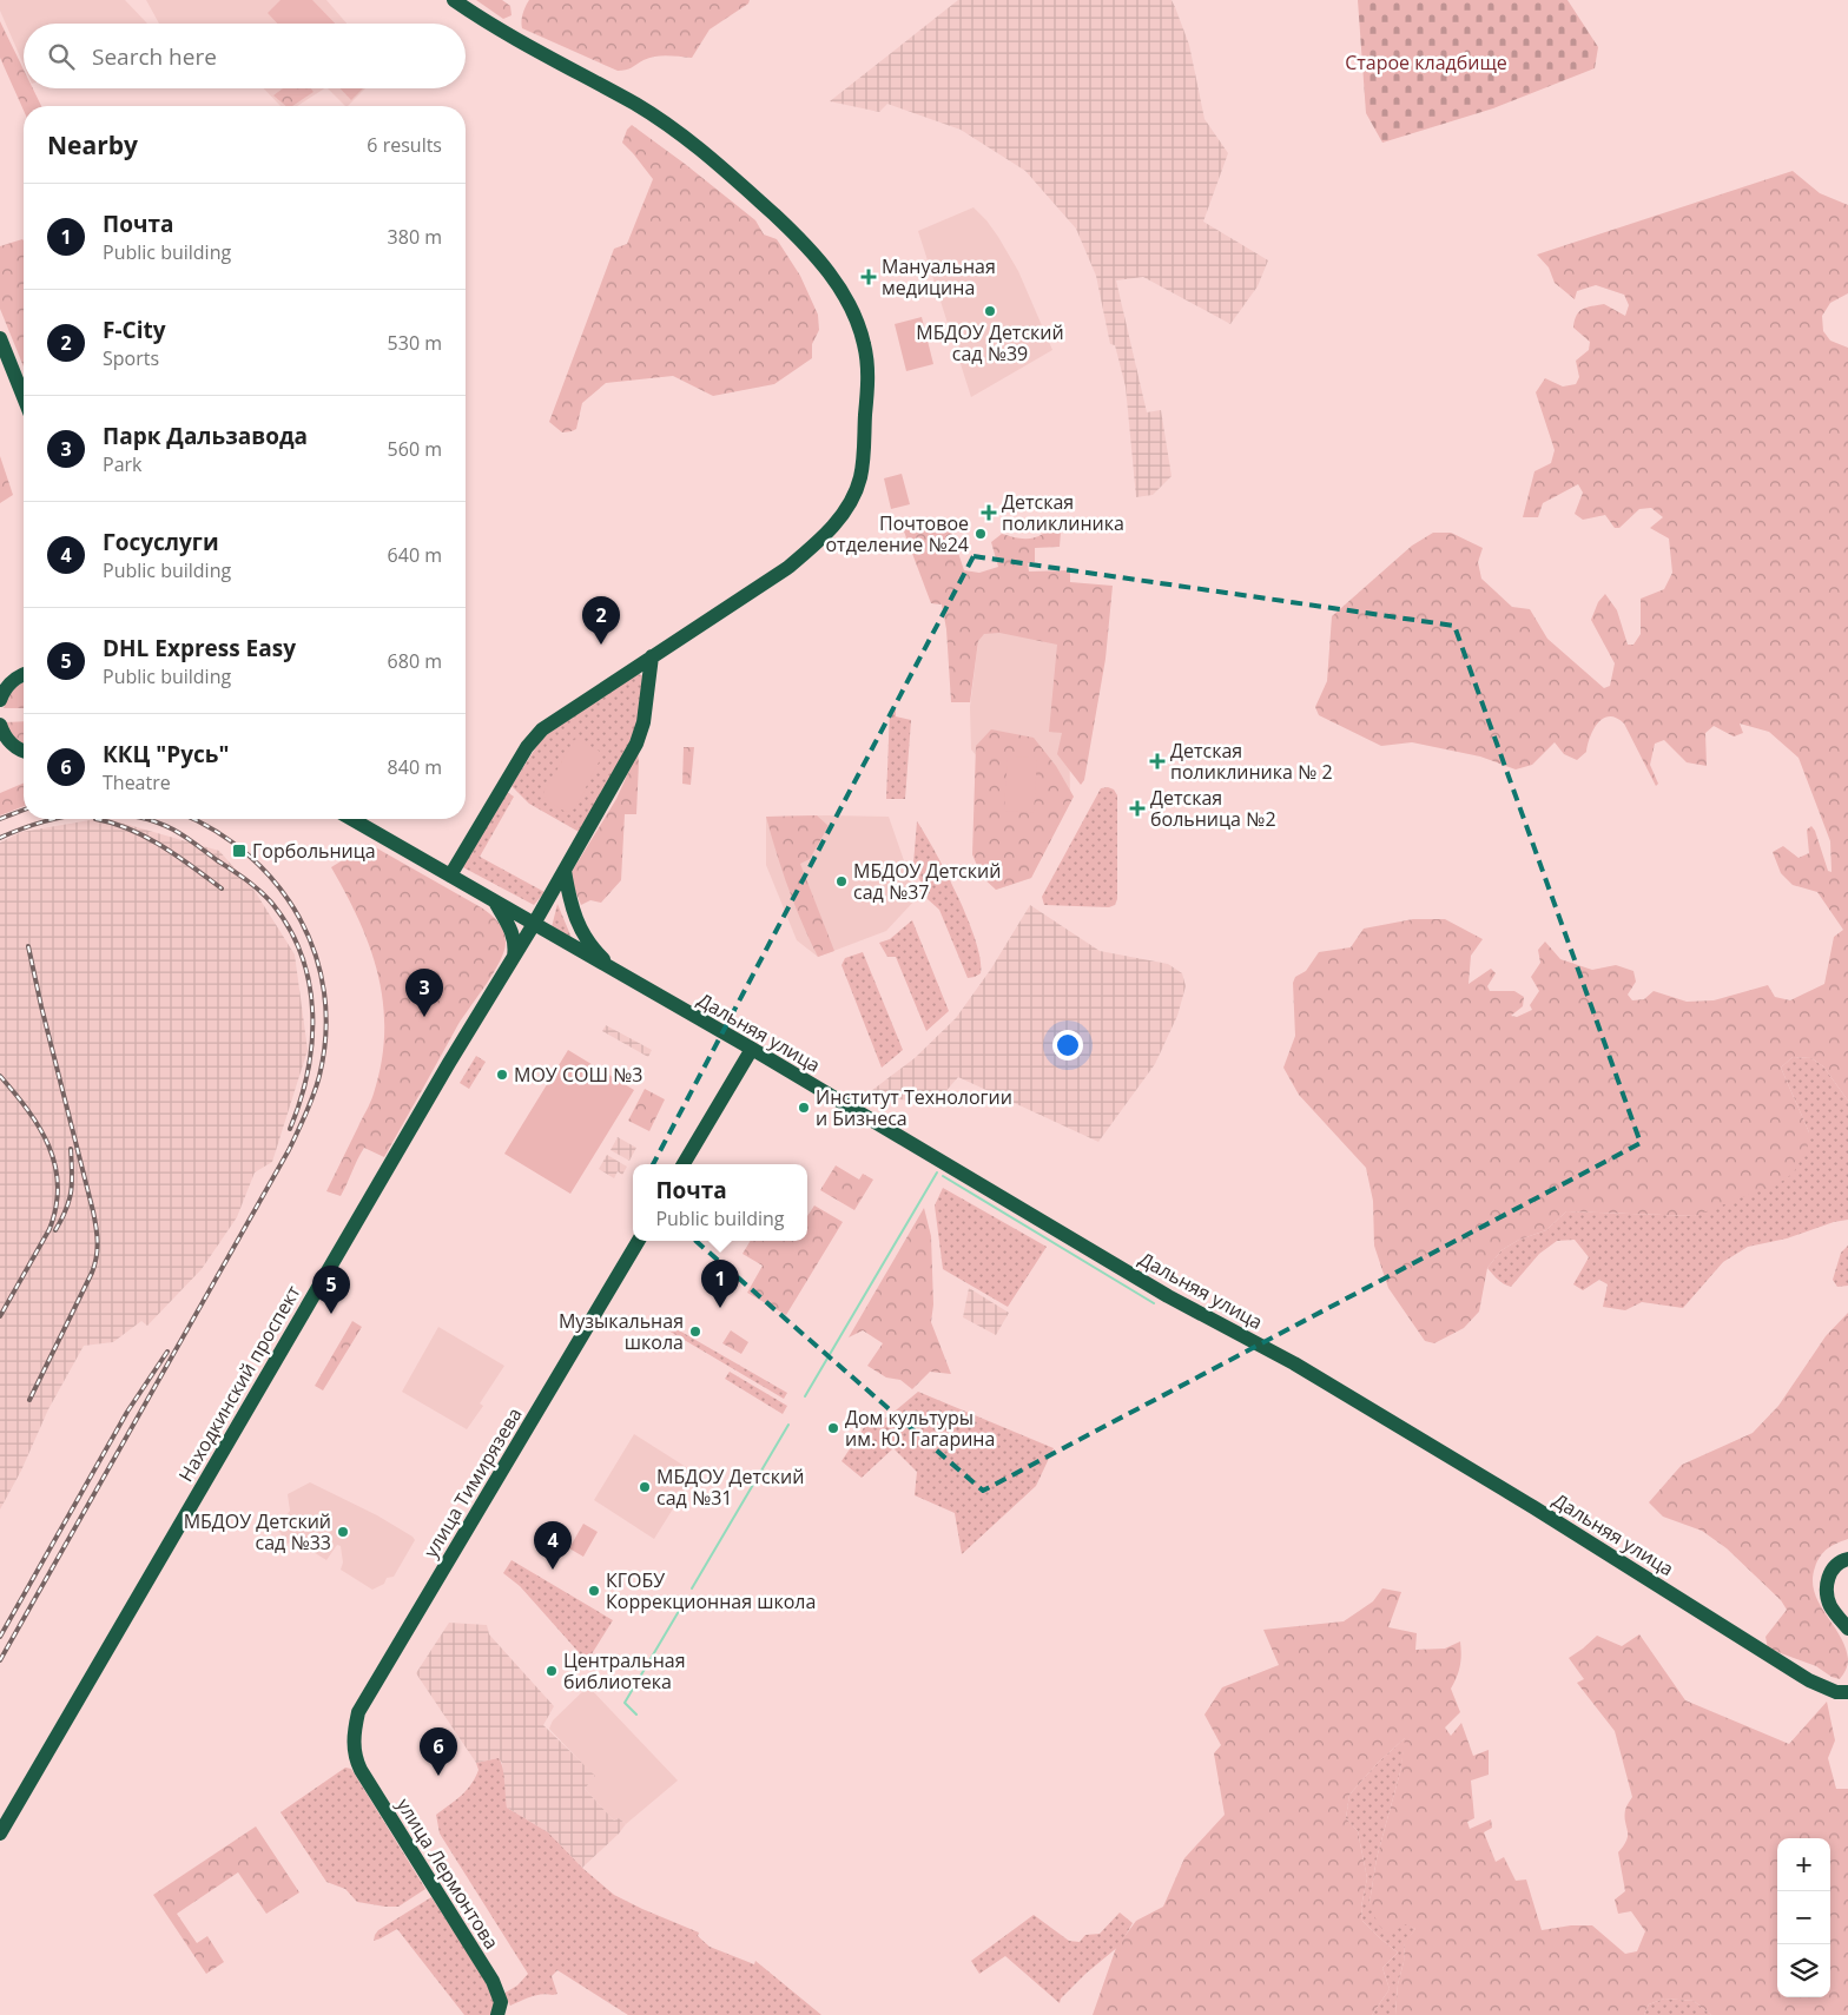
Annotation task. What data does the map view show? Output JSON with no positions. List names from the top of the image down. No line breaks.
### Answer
{"streets":{"main road":["Дальняя улица","Находкинский проспект","улица Тимирязева","улица Лермонтова"]},"crossings":[["Дальняя улица","Находкинский проспект"],["улица Тимирязева","улица Лермонтова"]],"parks":["Старое кладбище"],"places":{"health":["Мануальная медицина","Детская поликлиника","Детская поликлиника № 2","Детская больница №2"],"other":["МБДОУ Детский сад №39","Почтовое отделение №24","МБДОУ Детский сад №37","МОУ СОШ №3","Институт Технологии и Бизнеса","Музыкальная школа","Дом культуры им. Ю. Гагарина","МБДОУ Детский сад №31","МБДОУ Детский сад №33","КГОБУ Коррекционная школа","Центральная библиотека"],"transit":["Горбольница"]},"page":{"search":"Search here","heading":["Nearby","6 results"],"list":[{"mark":"1","name":"Почта","note":"Public building","value":"380 m"},{"mark":"2","name":"F-City","note":"Sports","value":"530 m"},{"mark":"3","name":"Парк Дальзавода","note":"Park","value":"560 m"},{"mark":"4","name":"Госуслуги","note":"Public building","value":"640 m"},{"mark":"5","name":"DHL Express Easy","note":"Public building","value":"680 m"},{"mark":"6","name":"ККЦ \"Русь\"","note":"Theatre","value":"840 m"}],"pins":["2","3","1","5","4","6"],"popup":["Почта","Public building"],"map_buttons":["+","−"]}}
